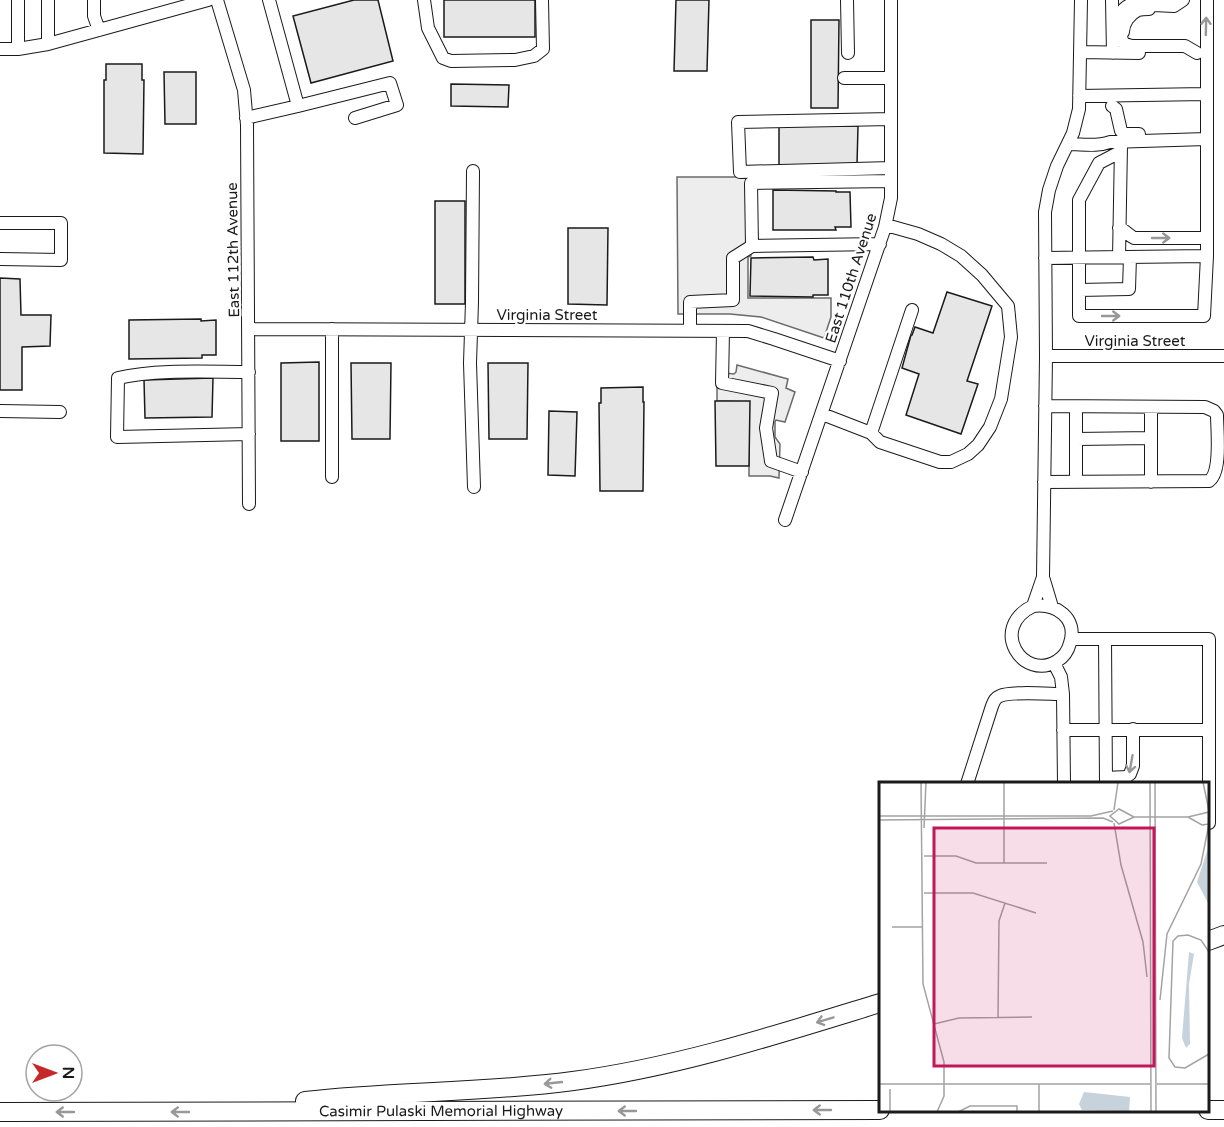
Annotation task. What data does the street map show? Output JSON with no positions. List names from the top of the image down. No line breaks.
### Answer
{"streets":{"highway":["Casimir Pulaski Memorial Highway"],"street":["East 112th Avenue","East 110th Avenue","Virginia Street"]},"crossings":[["East 112th Avenue","Virginia Street"],["East 110th Avenue","Virginia Street"]],"north":"right"}
